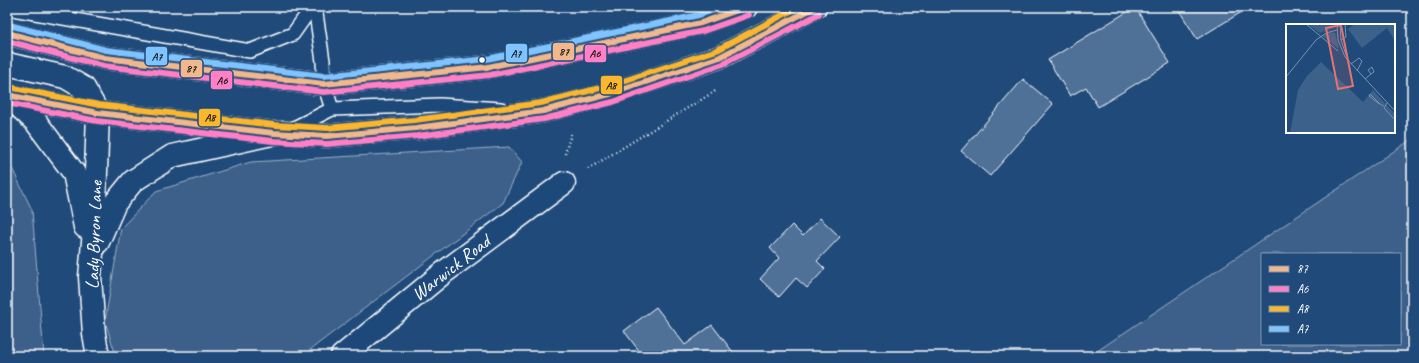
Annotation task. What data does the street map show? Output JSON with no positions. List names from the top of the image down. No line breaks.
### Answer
{"streets":{"main road":["Lady Byron Lane","Warwick Road"]},"lines":["transit line 87","transit line A8","transit line A7","transit line A6"],"legend":["87","A6","A8","A7"]}
